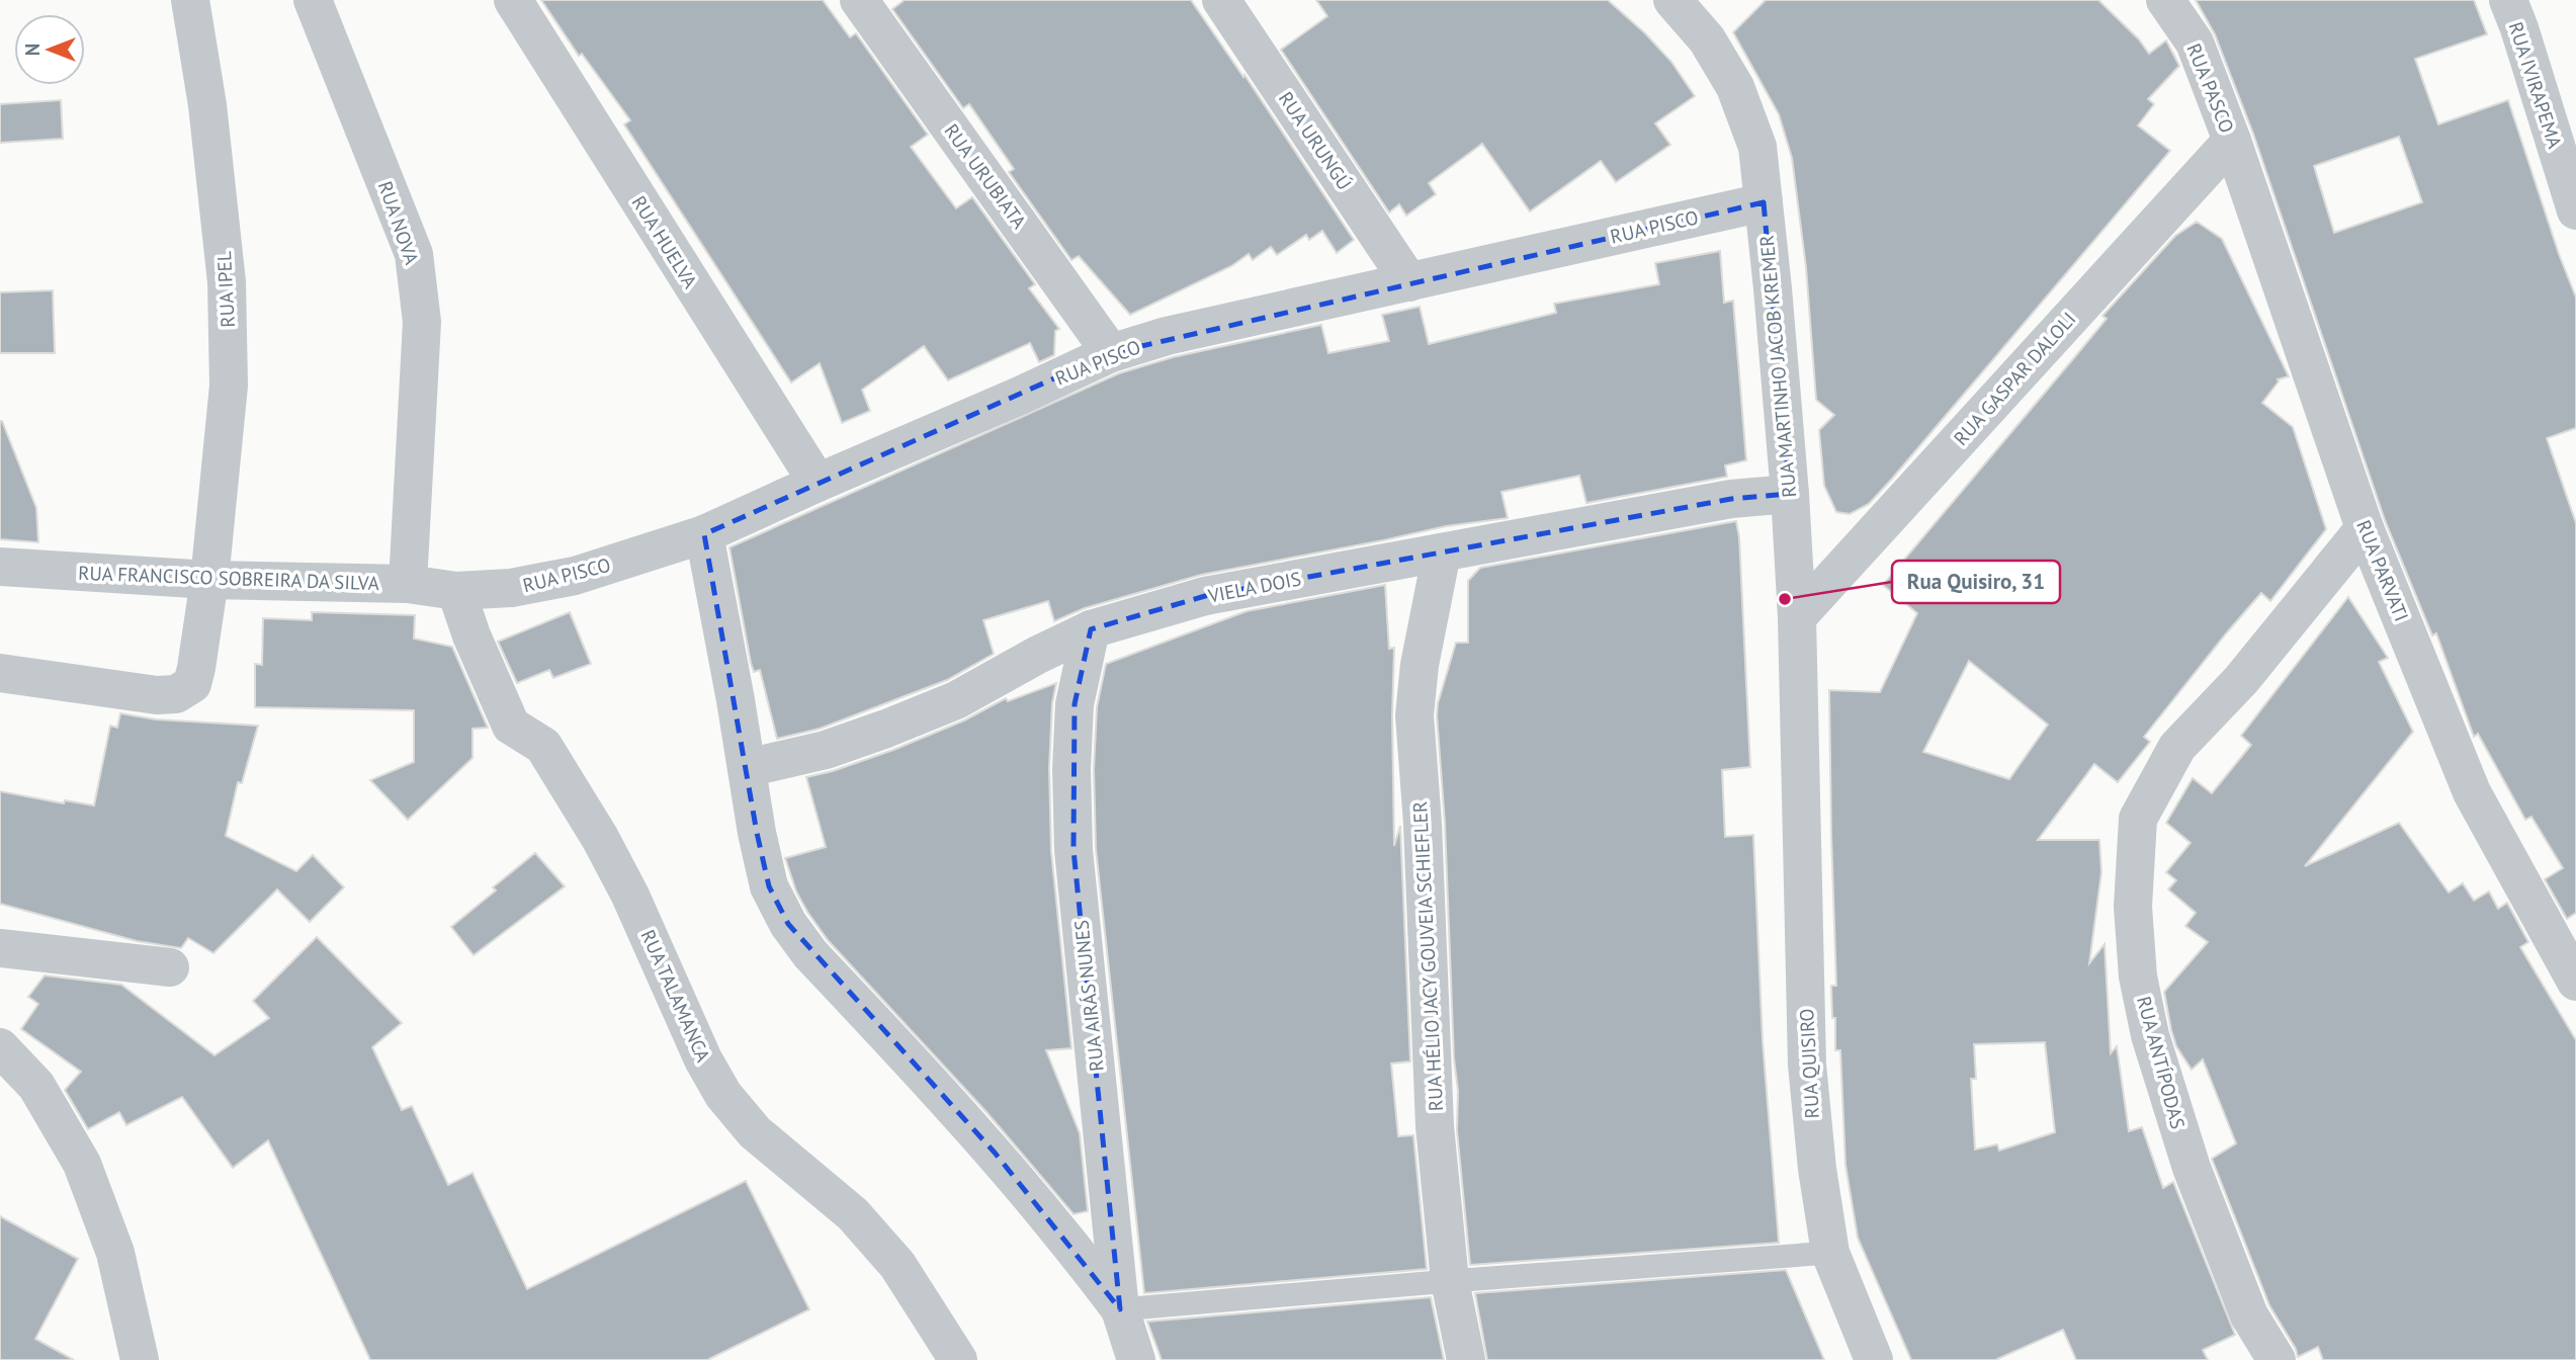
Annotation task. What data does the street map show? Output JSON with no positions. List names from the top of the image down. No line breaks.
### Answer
{"streets":{"street":["RUA IVIRAPEMA","RUA PASCO","RUA URUNGÚ","RUA URUBIATA","RUA NOVA","RUA PISCO","RUA HUELVA","RUA IPEL","RUA MARTINHO JACOB KREMER","RUA GASPAR DALOLI","RUA PARVATI","RUA FRANCISCO SOBREIRA DA SILVA","VIELA DOIS","RUA HÉLIO JACY GOUVEIA SCHIEFLER","RUA TALAMANCA","RUA AIRÁS NUNES","RUA ANTÍPODAS","RUA QUISIRO"]},"crossings":[["RUA PASCO","RUA GASPAR DALOLI"],["RUA PASCO","RUA PARVATI"],["RUA URUNGÚ","RUA PISCO"],["RUA URUBIATA","RUA PISCO"],["RUA NOVA","RUA FRANCISCO SOBREIRA DA SILVA"],["RUA PISCO","RUA HUELVA"],["RUA PISCO","RUA MARTINHO JACOB KREMER"],["RUA PISCO","RUA FRANCISCO SOBREIRA DA SILVA"],["RUA PISCO","RUA TALAMANCA"],["RUA IPEL","RUA FRANCISCO SOBREIRA DA SILVA"],["RUA MARTINHO JACOB KREMER","RUA GASPAR DALOLI"],["RUA MARTINHO JACOB KREMER","VIELA DOIS"],["RUA MARTINHO JACOB KREMER","RUA QUISIRO"],["RUA GASPAR DALOLI","RUA PARVATI"],["RUA PARVATI","RUA ANTÍPODAS"],["RUA FRANCISCO SOBREIRA DA SILVA","RUA TALAMANCA"],["VIELA DOIS","RUA HÉLIO JACY GOUVEIA SCHIEFLER"],["VIELA DOIS","RUA AIRÁS NUNES"]],"places":["Rua Quisiro, 31"],"north":"left"}
